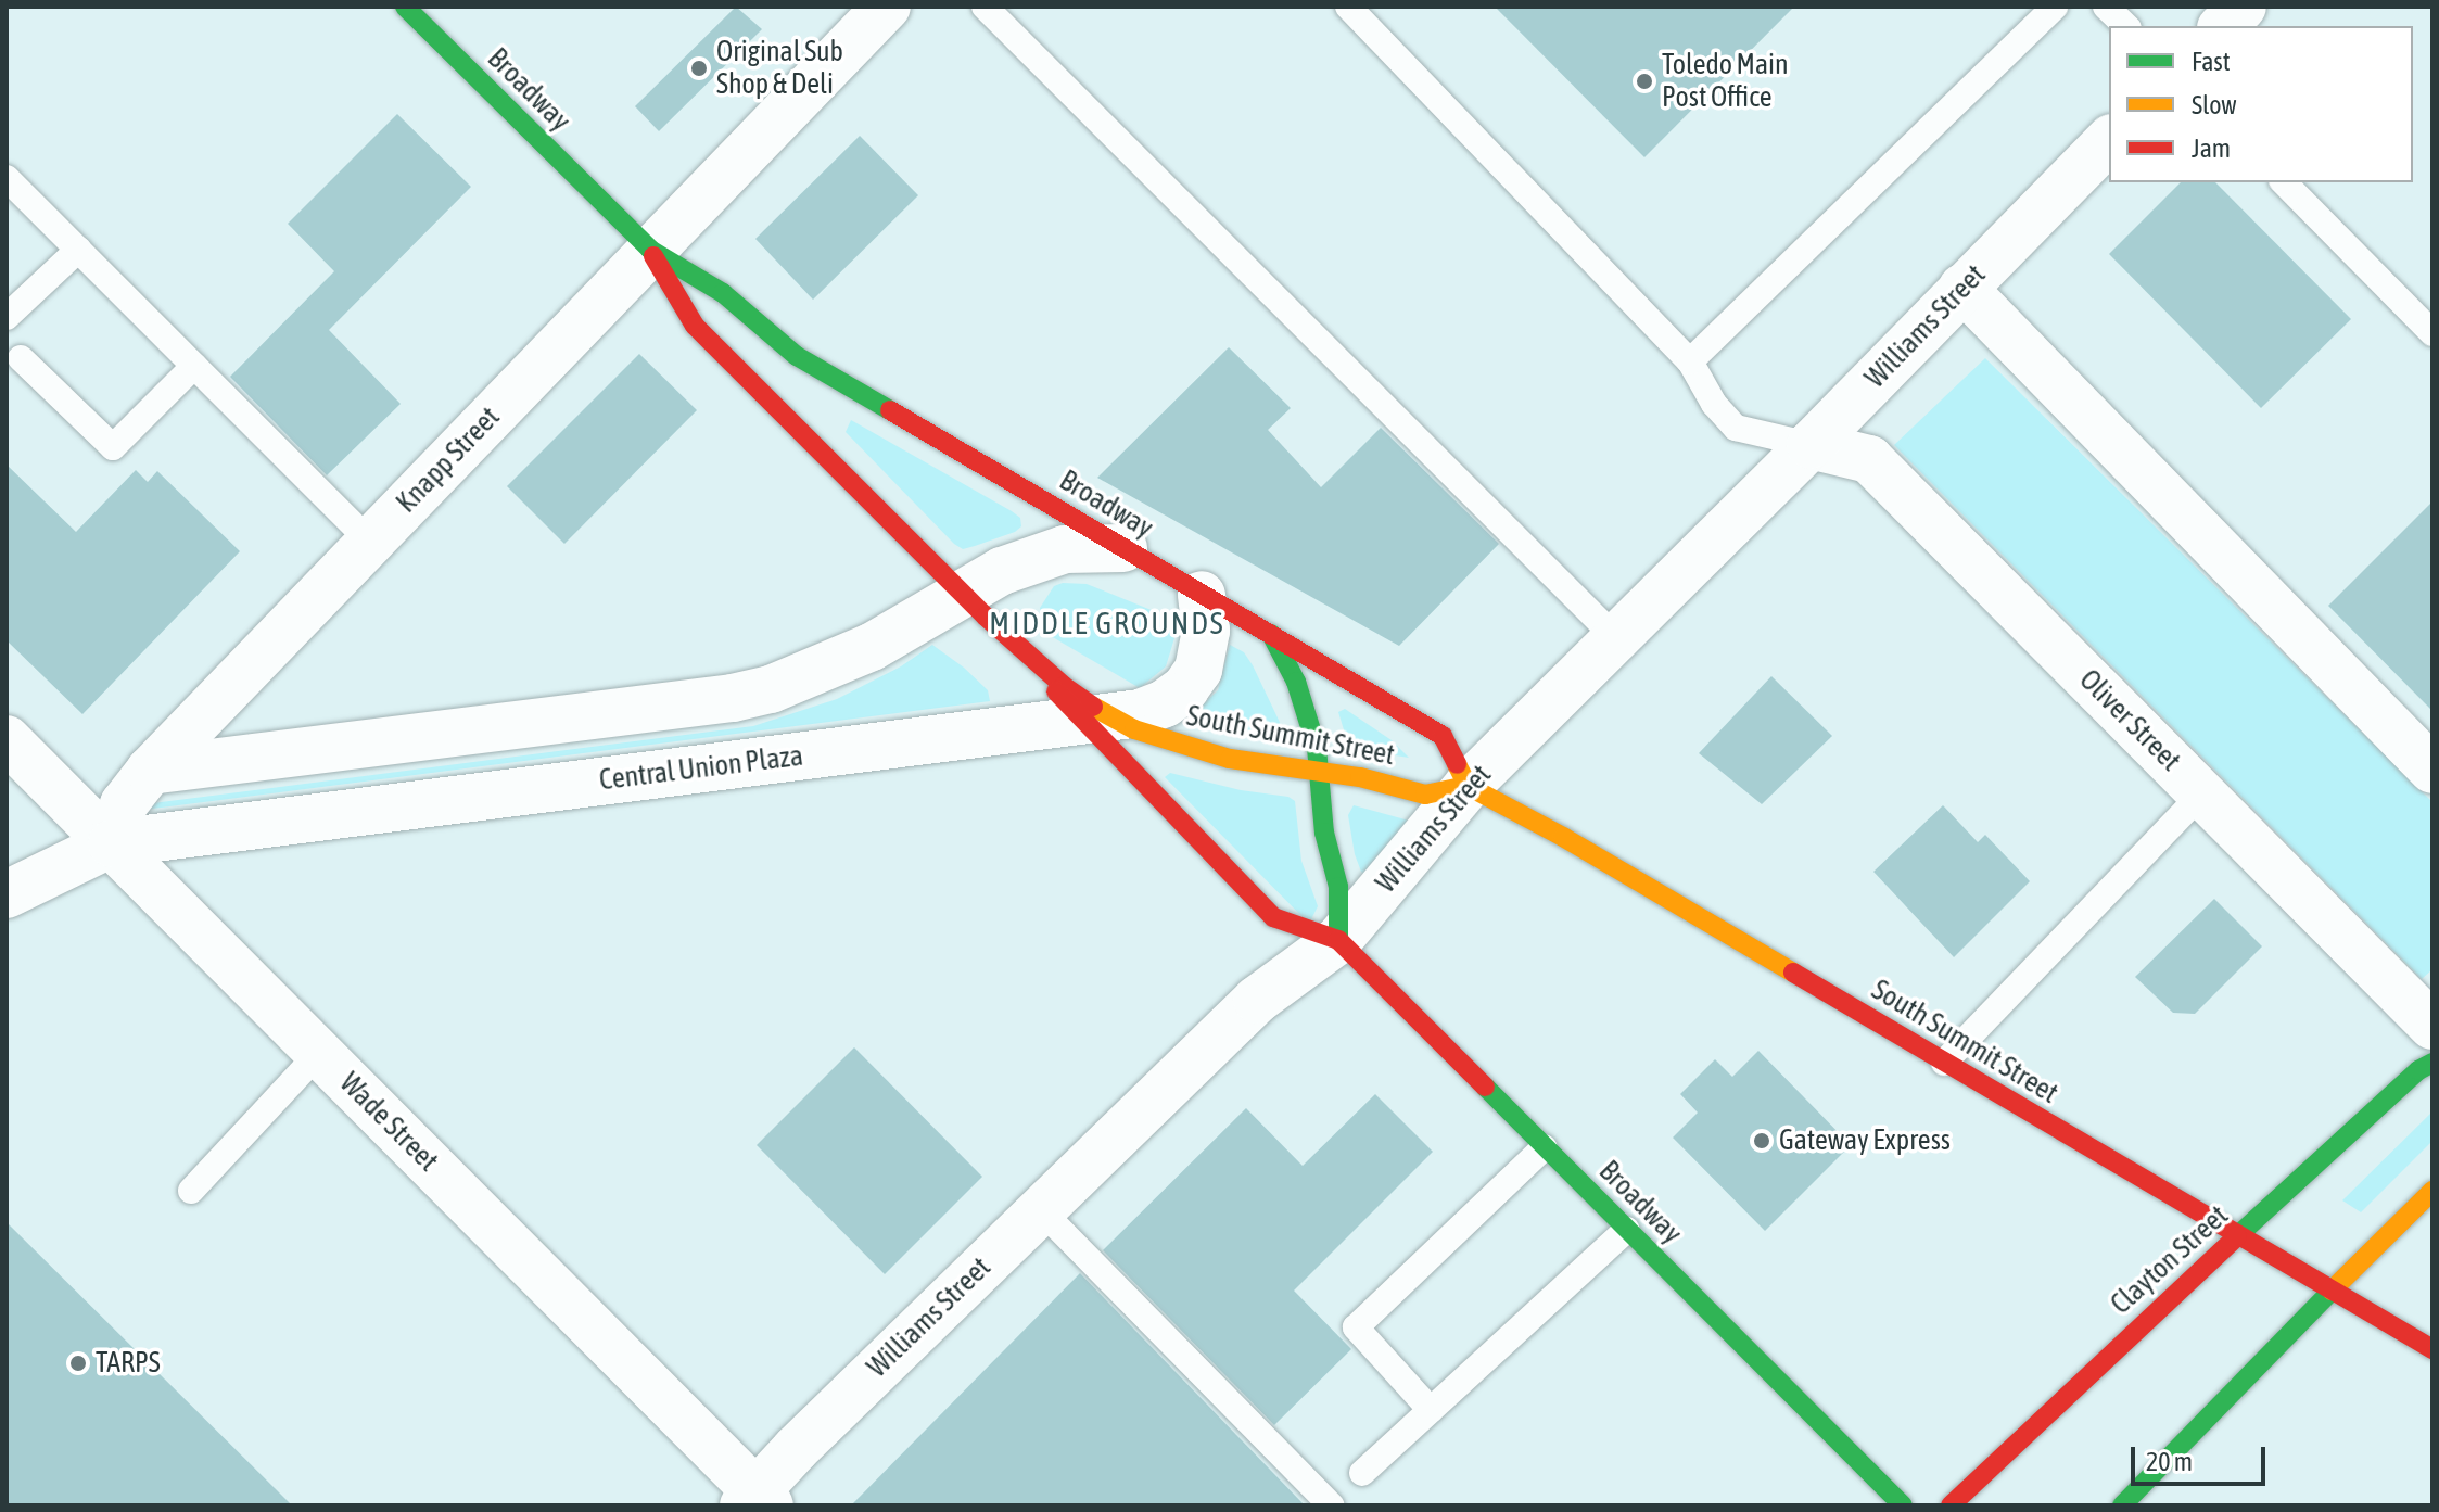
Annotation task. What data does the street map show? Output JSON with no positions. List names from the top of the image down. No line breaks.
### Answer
{"streets":{"main road":["Broadway","South Summit Street","Clayton Street"],"street":["Williams Street","Knapp Street","Oliver Street","Central Union Plaza","Wade Street"]},"crossings":[["Broadway","Williams Street"],["Broadway","Knapp Street"],["Broadway","South Summit Street"],["Broadway","Central Union Plaza"],["Williams Street","Oliver Street"],["Williams Street","South Summit Street"],["Williams Street","Wade Street"],["Knapp Street","Central Union Plaza"],["Knapp Street","Wade Street"],["South Summit Street","Central Union Plaza"],["South Summit Street","Clayton Street"],["Central Union Plaza","Wade Street"]],"districts":["MIDDLE GROUNDS"],"places":["Original Sub Shop & Deli","Toledo Main Post Office","Gateway Express","TARPS"],"legend":["Fast","Slow","Jam"],"scale_bar":"20 m"}
